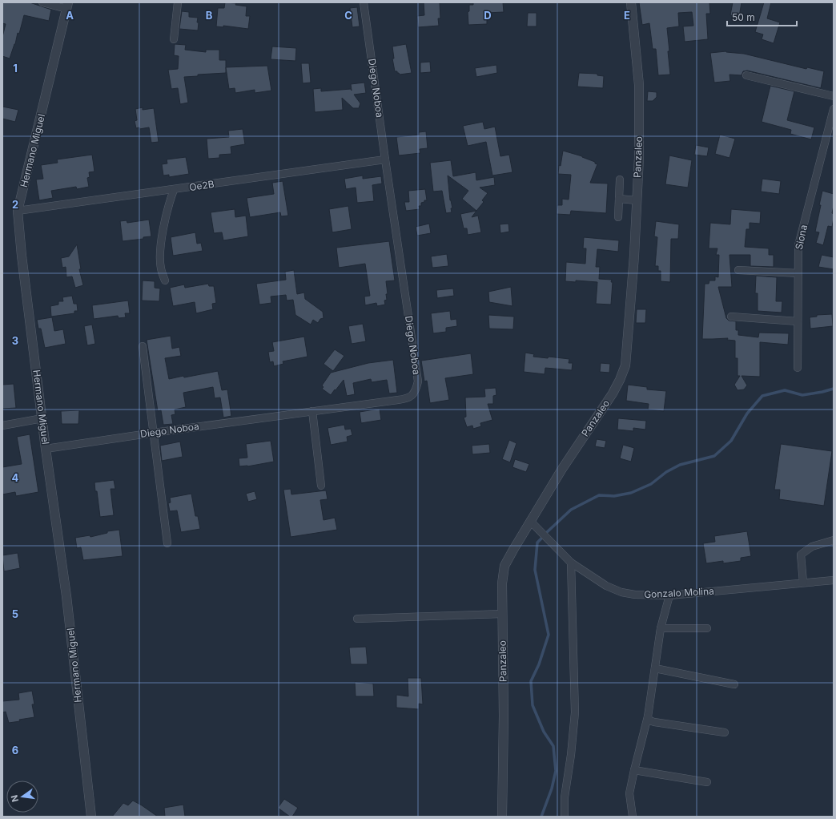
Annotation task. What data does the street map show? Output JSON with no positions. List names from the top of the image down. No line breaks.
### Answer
{"streets":{"street":["Diego Noboa","Hermano Miguel","Panzaleo","Oe2B","Siona","Gonzalo Molina"]},"crossings":[["Diego Noboa","Hermano Miguel"],["Diego Noboa","Oe2B"],["Hermano Miguel","Oe2B"],["Panzaleo","Gonzalo Molina"]],"scale_bar":"50 m","north":"left","grid":{"columns":["A","B","C","D","E"],"rows":["1","2","3","4","5","6"]}}
